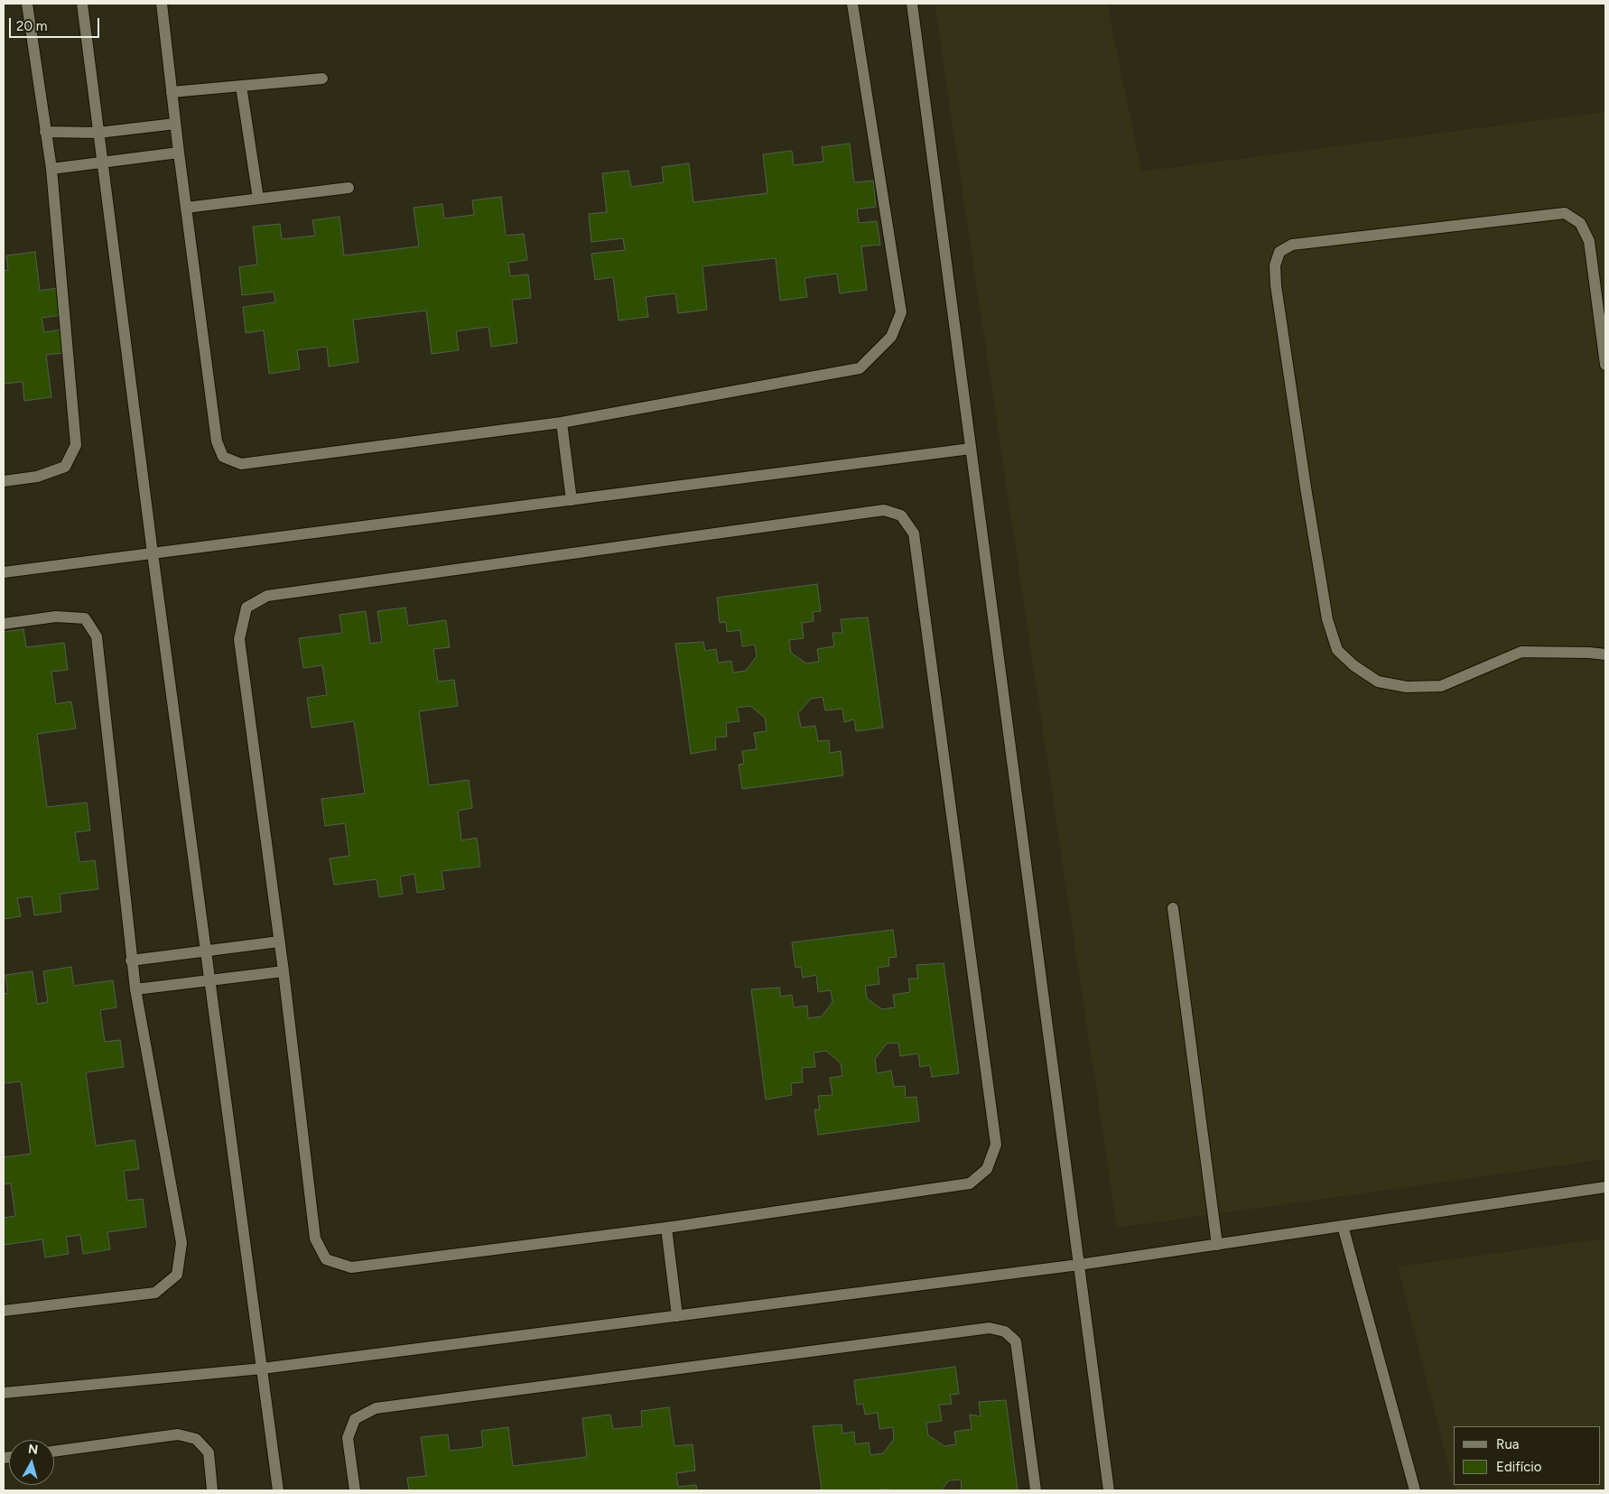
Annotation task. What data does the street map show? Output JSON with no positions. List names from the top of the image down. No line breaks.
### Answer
{"legend":["Rua","Edifício"],"scale_bar":"20 m","north":"top"}
